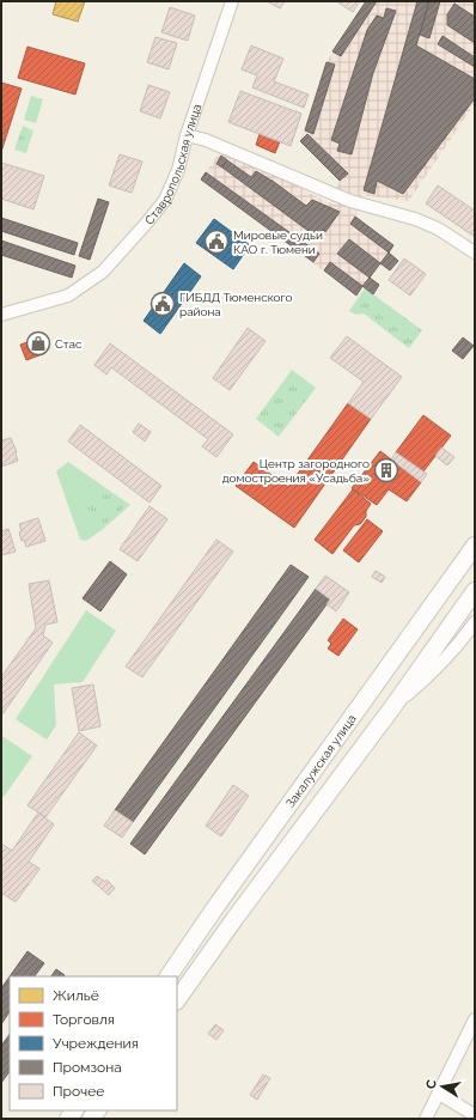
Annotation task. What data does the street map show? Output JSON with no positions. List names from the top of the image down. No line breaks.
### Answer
{"streets":{"highway":["Закалужская улица"],"street":["Ставропольская улица"]},"places":{"public building":["Мировые судьи КАО г. Тюмени","ГИБДД Тюменского района"],"shop":["Стас"],"building":["Центр загородного домостроения «Усадьба»"]},"legend":["Жильё","Торговля","Учреждения","Промзона","Прочее"],"north":"left"}
